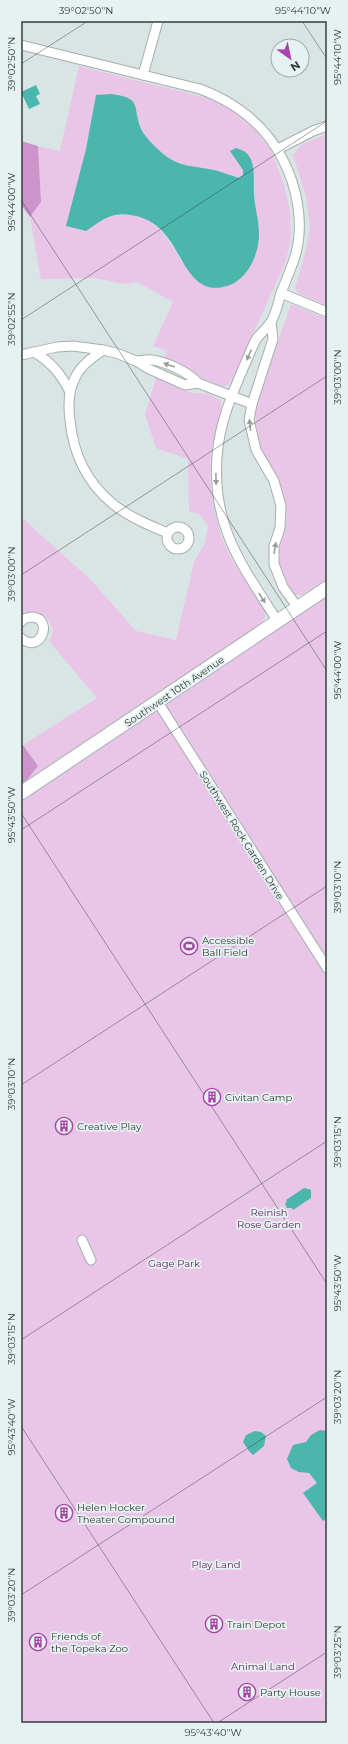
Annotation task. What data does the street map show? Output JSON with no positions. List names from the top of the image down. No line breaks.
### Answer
{"streets":{"main road":["Southwest 10th Avenue"],"street":["Southwest Rock Garden Drive"]},"crossings":[["Southwest 10th Avenue","Southwest Rock Garden Drive"]],"parks":["Reinish Rose Garden","Gage Park","Play Land","Animal Land"],"places":{"sports":["Accessible Ball Field"],"building":["Civitan Camp","Creative Play","Helen Hocker Theater Compound","Train Depot","Friends of the Topeka Zoo","Party House"]},"north":"bottom right","coordinates":["39°02'50\"N","95°44'10\"W","95°44'00\"W","39°02'55\"N","39°03'00\"N","95°43'50\"W","39°03'10\"N","39°03'15\"N","39°03'20\"N","95°43'40\"W","39°03'25\"N"]}
